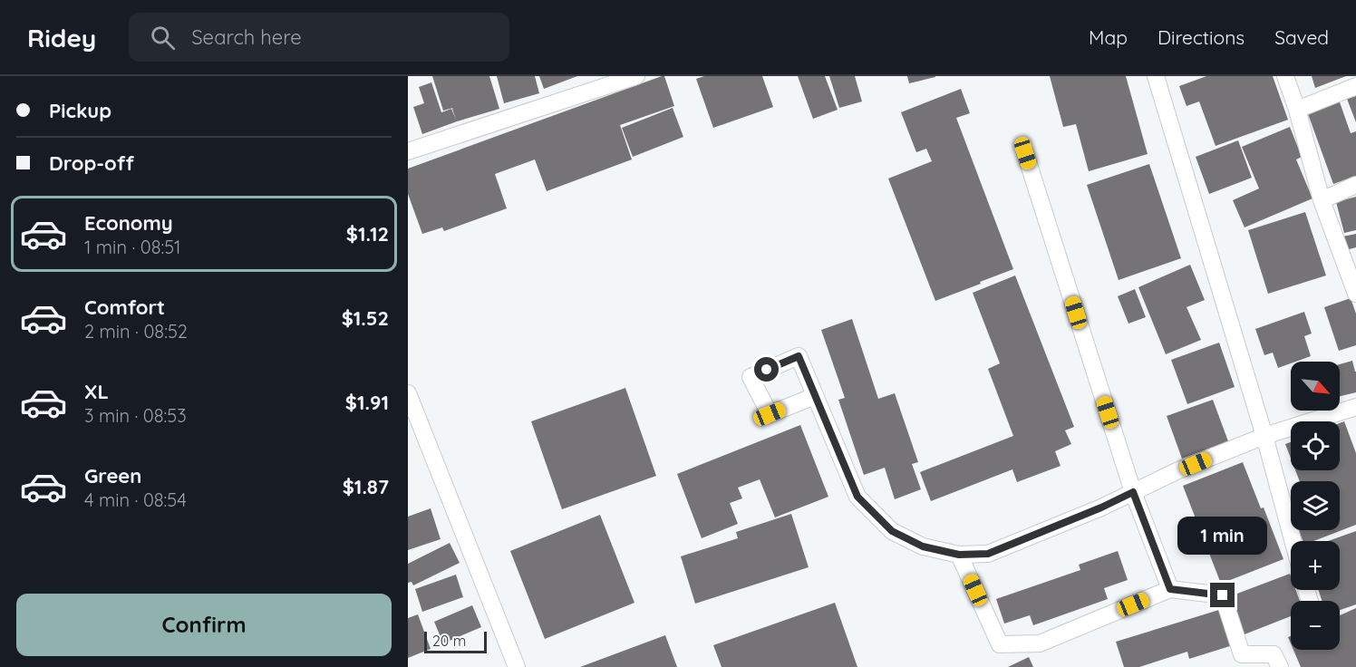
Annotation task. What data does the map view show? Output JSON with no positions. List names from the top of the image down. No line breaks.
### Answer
{"scale_bar":"20 m","north":"bottom right","page":{"header":"Ridey","search":"Search here","nav":["Map","Directions","Saved"],"banner":["Pickup","Drop-off"],"list":[{"name":"Economy","note":"1 min · 08:51","value":"$1.12"},{"name":"Comfort","note":"2 min · 08:52","value":"$1.52"},{"name":"XL","note":"3 min · 08:53","value":"$1.91"},{"name":"Green","note":"4 min · 08:54","value":"$1.87"}],"map_buttons":["+","−"],"bubble":"1 min","buttons":"Confirm","scale":"20 m"}}
